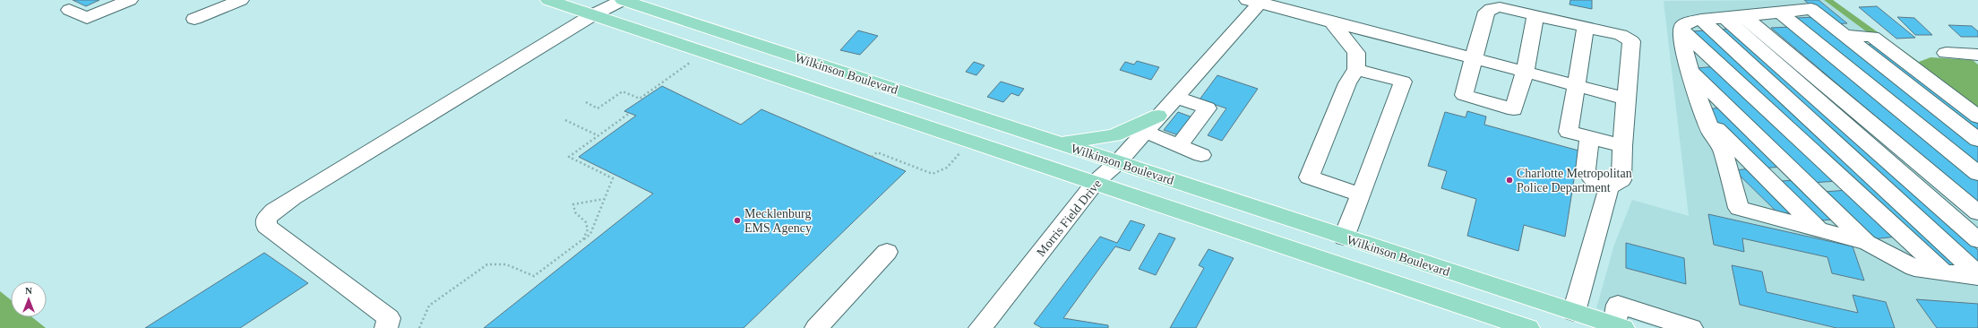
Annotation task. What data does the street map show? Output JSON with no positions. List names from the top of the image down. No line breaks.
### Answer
{"streets":{"main road":["Wilkinson Boulevard"],"street":["Morris Field Drive"]},"crossings":[["Wilkinson Boulevard","Morris Field Drive"]],"places":["Charlotte Metropolitan Police Department","Mecklenburg EMS Agency"],"north":"top"}
